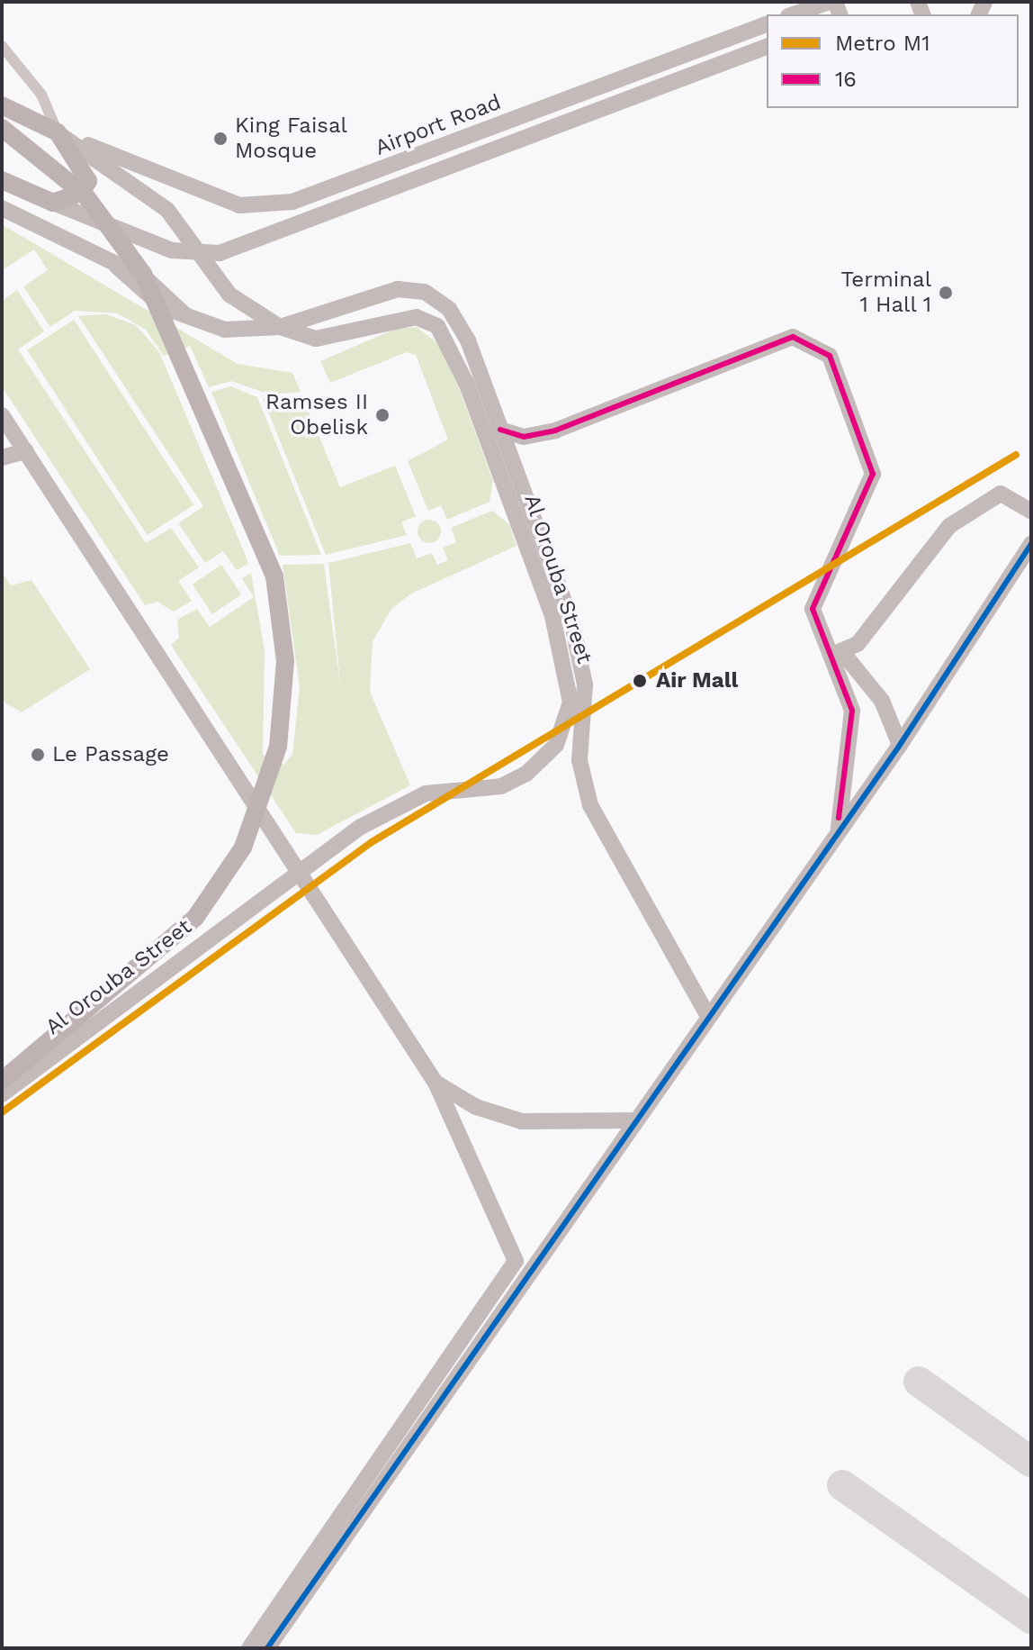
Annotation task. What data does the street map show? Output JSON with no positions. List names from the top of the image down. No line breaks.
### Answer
{"streets":{"main road":["Airport Road"],"street":["Al Orouba Street"]},"crossings":[["Airport Road","Al Orouba Street"]],"places":["King Faisal Mosque","Terminal 1 Hall 1","Ramses II Obelisk","Air Mall","Le Passage"],"lines":["transit line 16","metro line M1"],"legend":["Metro M1","16"]}
